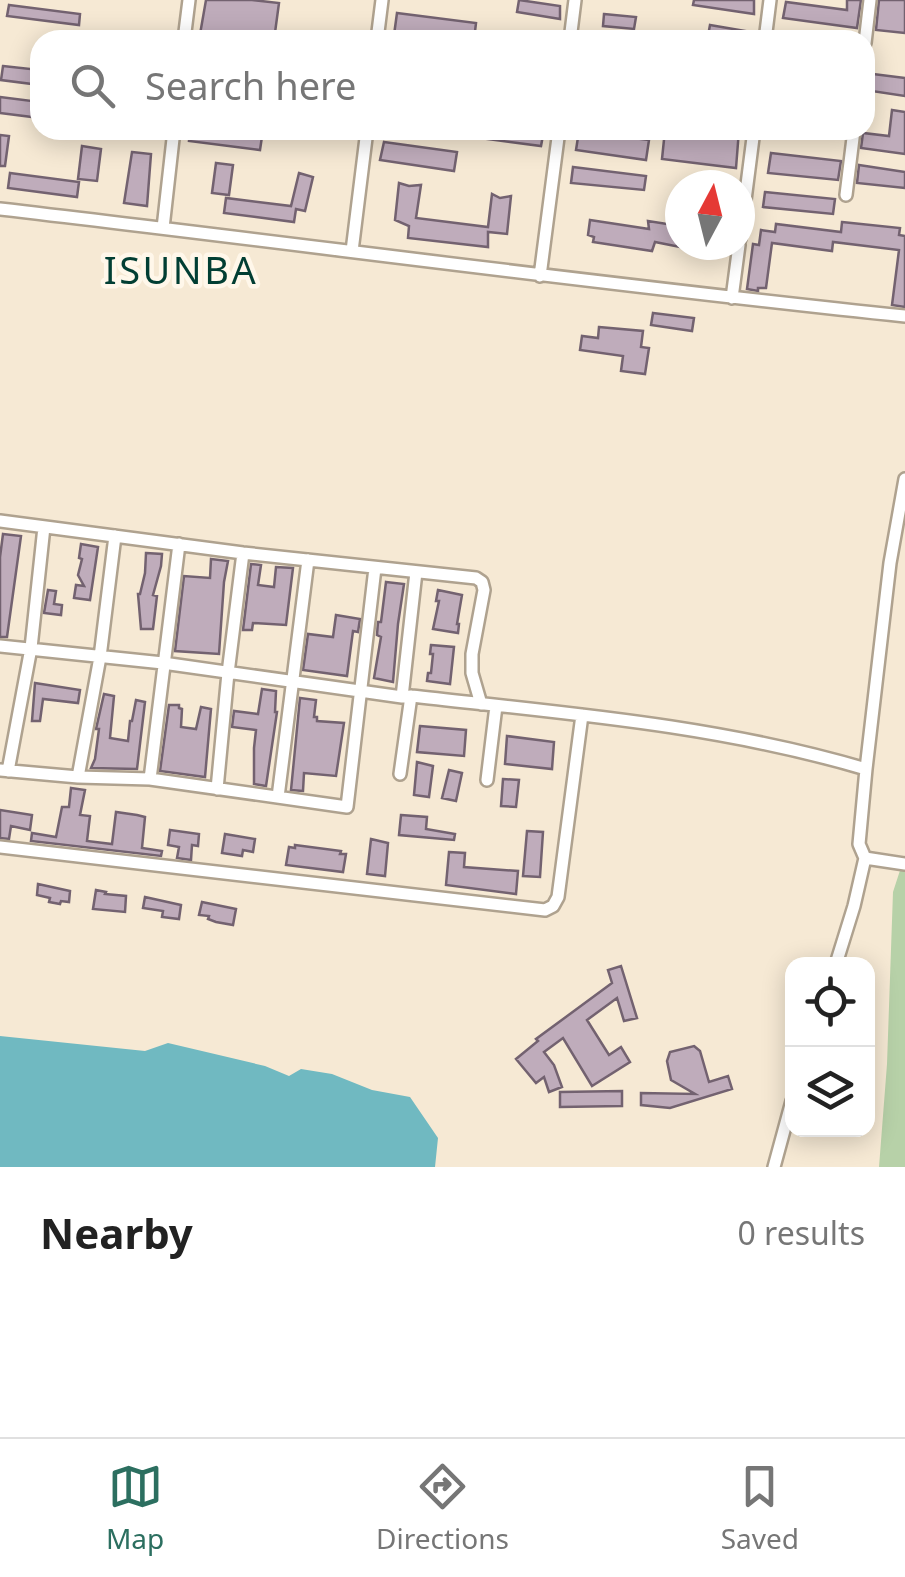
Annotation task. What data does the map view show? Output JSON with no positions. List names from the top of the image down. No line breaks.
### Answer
{"districts":["ISUNBA"],"north":"top","page":{"search":"Search here","heading":["Nearby","0 results"],"nav":["Map","Directions","Saved"]}}
